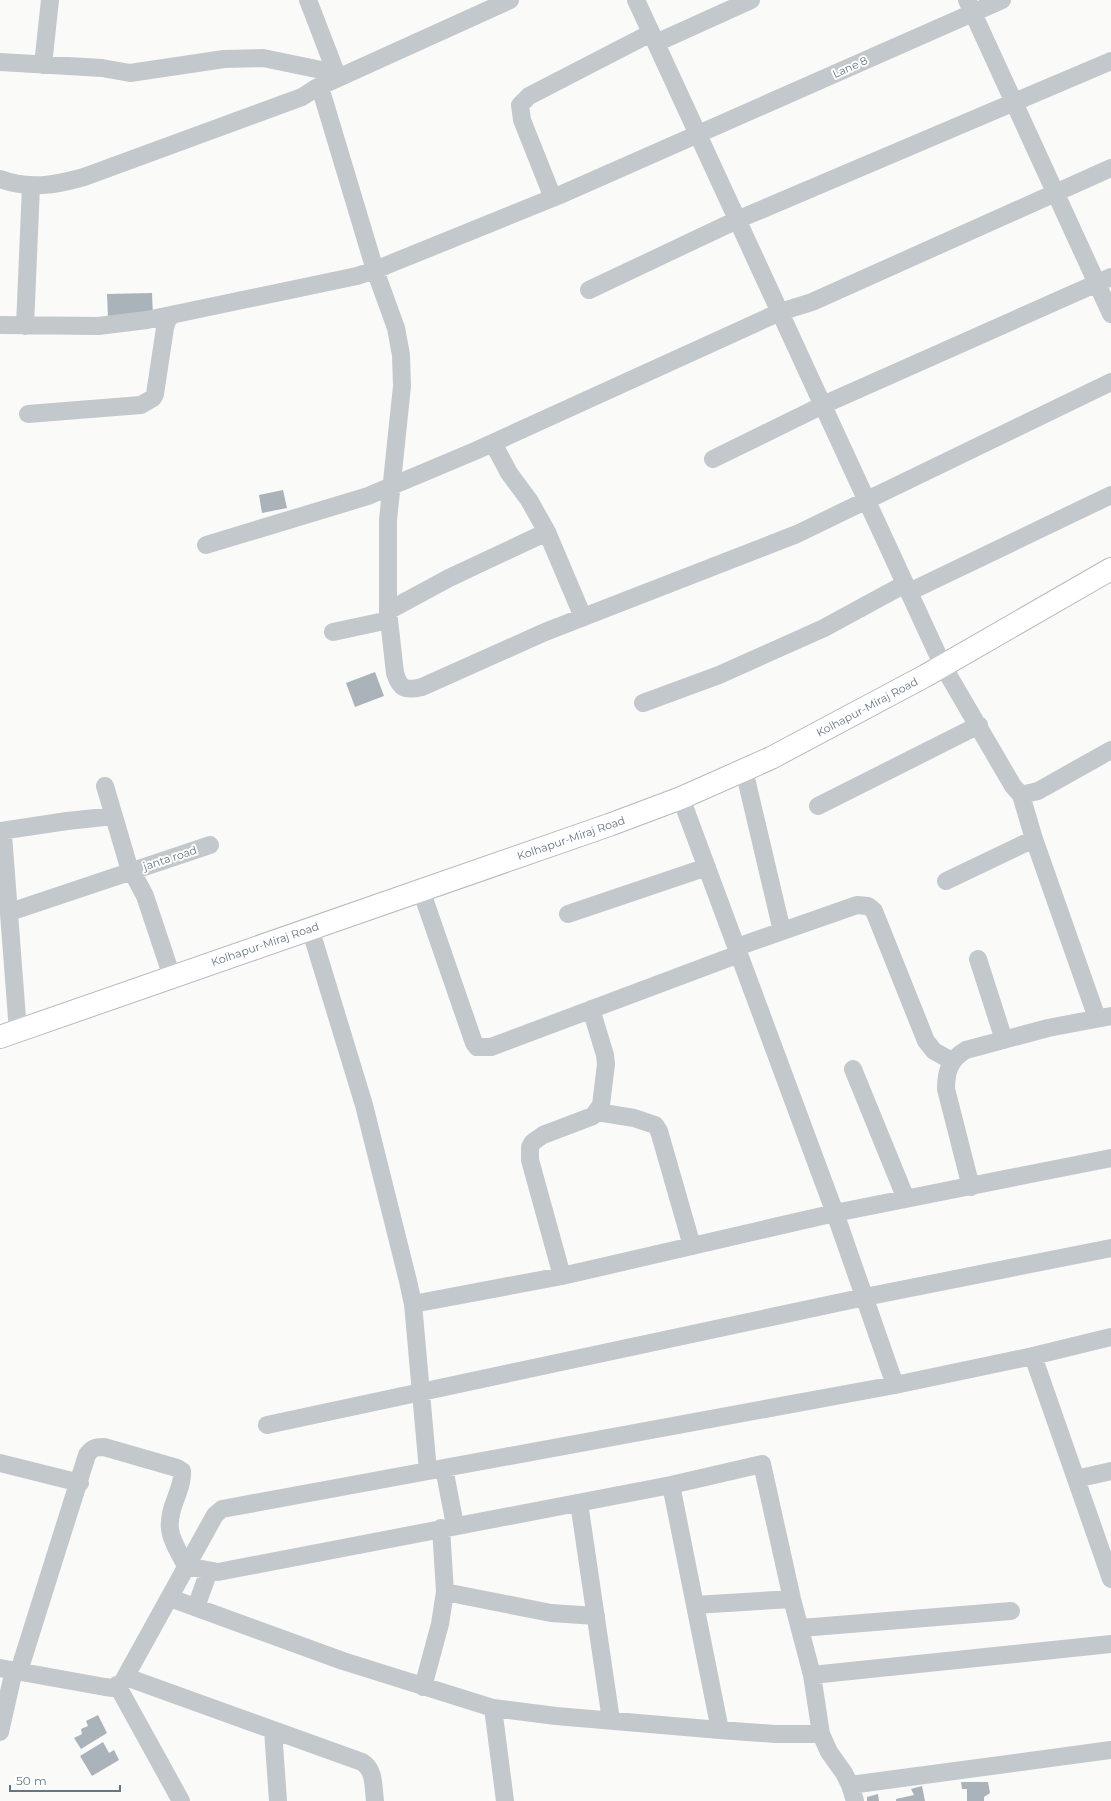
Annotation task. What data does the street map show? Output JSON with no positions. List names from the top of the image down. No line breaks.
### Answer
{"streets":{"highway":["Kolhapur-Miraj Road"],"street":["Lane 8","janta road"]},"scale_bar":"50 m"}
